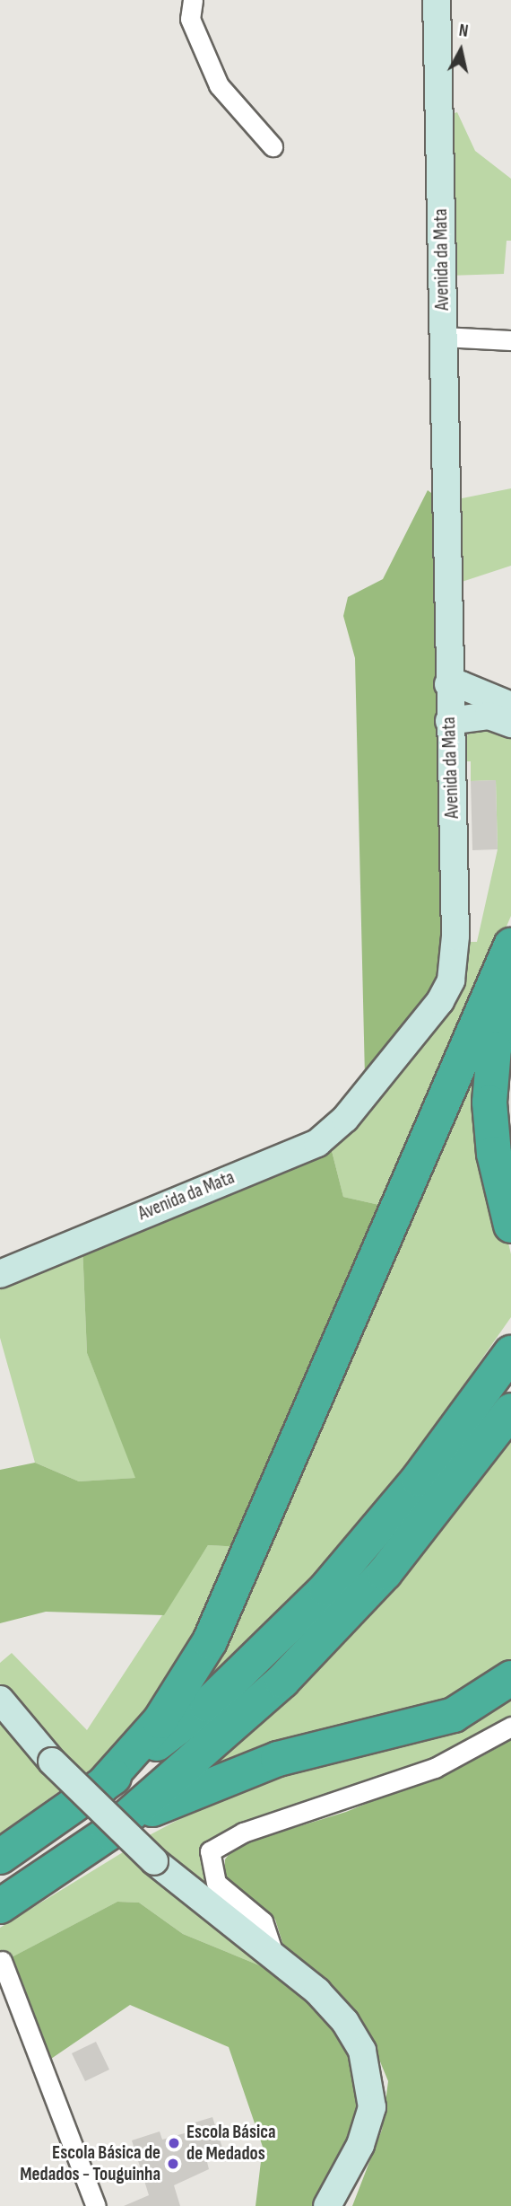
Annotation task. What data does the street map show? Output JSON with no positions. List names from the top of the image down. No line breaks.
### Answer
{"streets":{"street":["Avenida da Mata"]},"places":["Escola Básica de Medados","Escola Básica de Medados - Touguinha"],"north":"top"}
